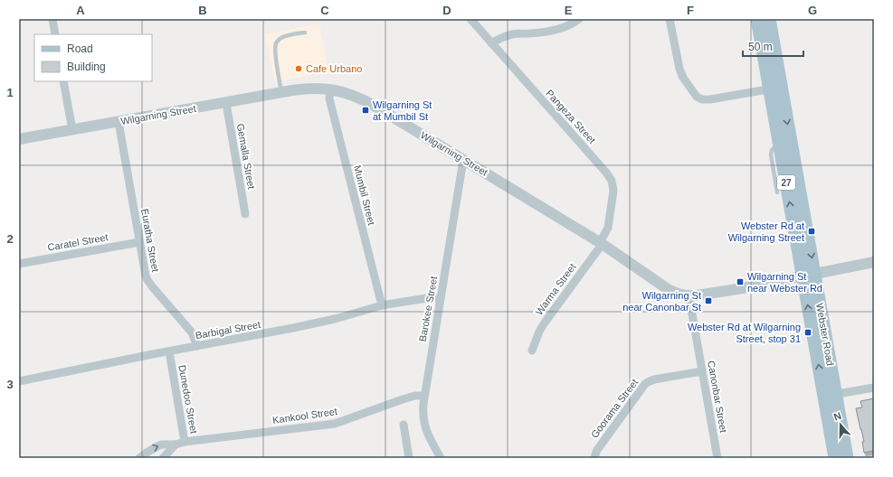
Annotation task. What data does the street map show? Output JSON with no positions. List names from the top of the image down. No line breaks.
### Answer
{"streets":{"main road":["27","Webster Road"],"street":["Wilgarning Street","Pangeza Street","Gemalla Street","Mumbil Street","Euratha Street","Caratel Street","Warma Street","Barokee Street","Barbigal Street","Canonbar Street","Dunedoo Street","Goorama Street","Kankool Street"]},"crossings":[["Wilgarning Street","Pangeza Street"],["Wilgarning Street","Gemalla Street"],["Wilgarning Street","Mumbil Street"],["Wilgarning Street","Euratha Street"],["Wilgarning Street","Warma Street"],["Wilgarning Street","Barokee Street"],["Wilgarning Street","Webster Road"],["Wilgarning Street","Canonbar Street"],["Pangeza Street","Warma Street"],["Mumbil Street","Barbigal Street"],["Euratha Street","Caratel Street"],["Euratha Street","Barbigal Street"],["Barokee Street","Barbigal Street"],["Barokee Street","Kankool Street"],["Barbigal Street","Dunedoo Street"],["Canonbar Street","Goorama Street"],["Dunedoo Street","Kankool Street"]],"places":{"other":["Cafe Urbano"],"transit":["Wilgarning St at Mumbil St","Webster Rd at Wilgarning Street","Wilgarning St near Webster Rd","Wilgarning St near Canonbar St","Webster Rd at Wilgarning Street, stop 31"]},"legend":["Road","Building"],"scale_bar":"50 m","north":"top","grid":{"columns":["A","B","C","D","E","F","G"],"rows":["1","2","3"]}}
